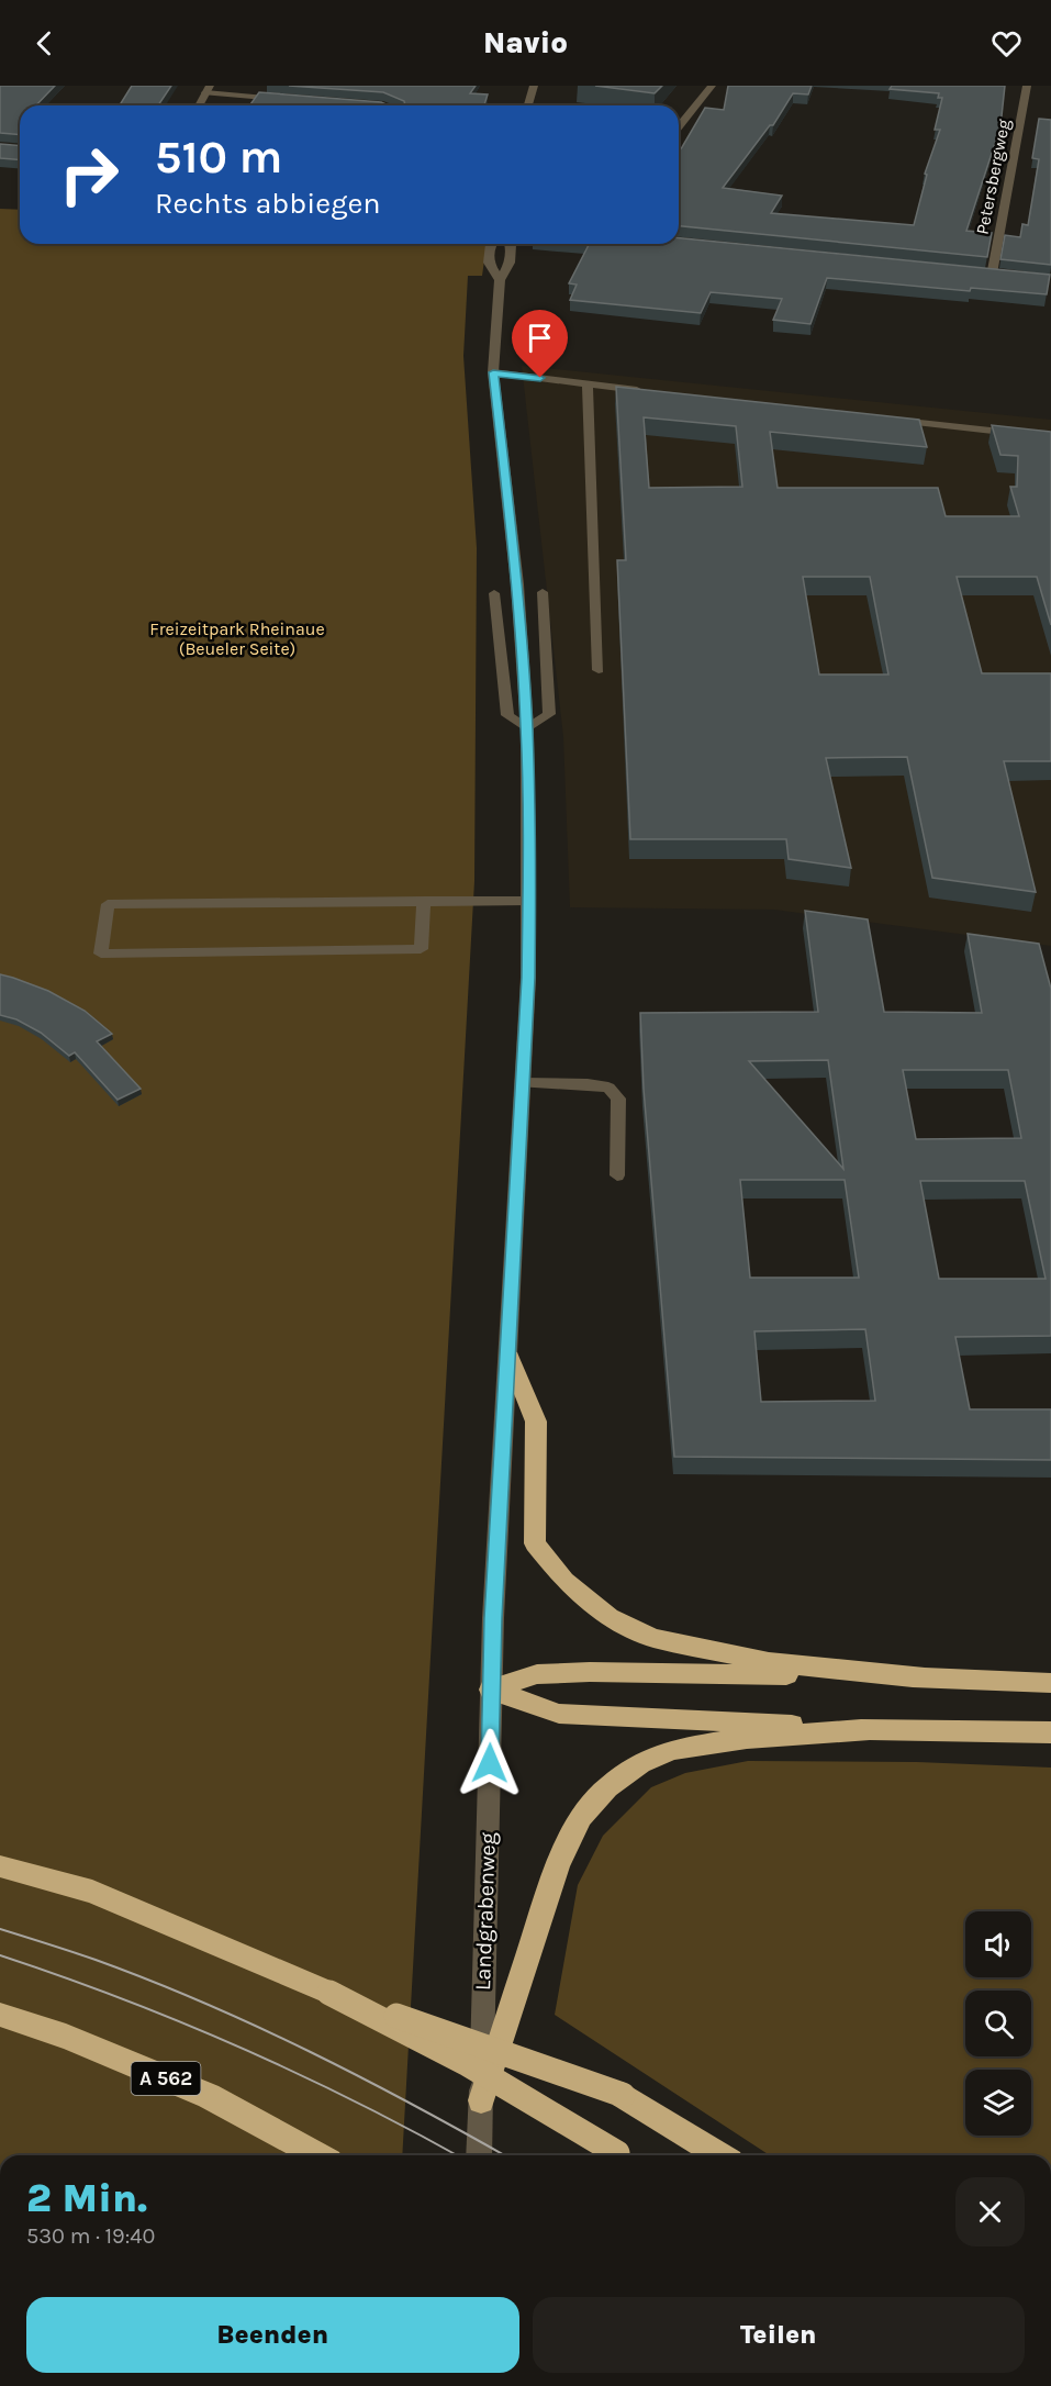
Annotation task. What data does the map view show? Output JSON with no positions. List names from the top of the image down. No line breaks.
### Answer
{"streets":{"highway":["A 562"],"street":["Petersbergweg","Landgrabenweg"]},"parks":["Freizeitpark Rheinaue (Beueler Seite)"],"page":{"header":"Navio","turn":["510 m","Rechts abbiegen"],"heading":["2 Min.","530 m · 19:40"],"buttons":["Beenden","Teilen"]}}
